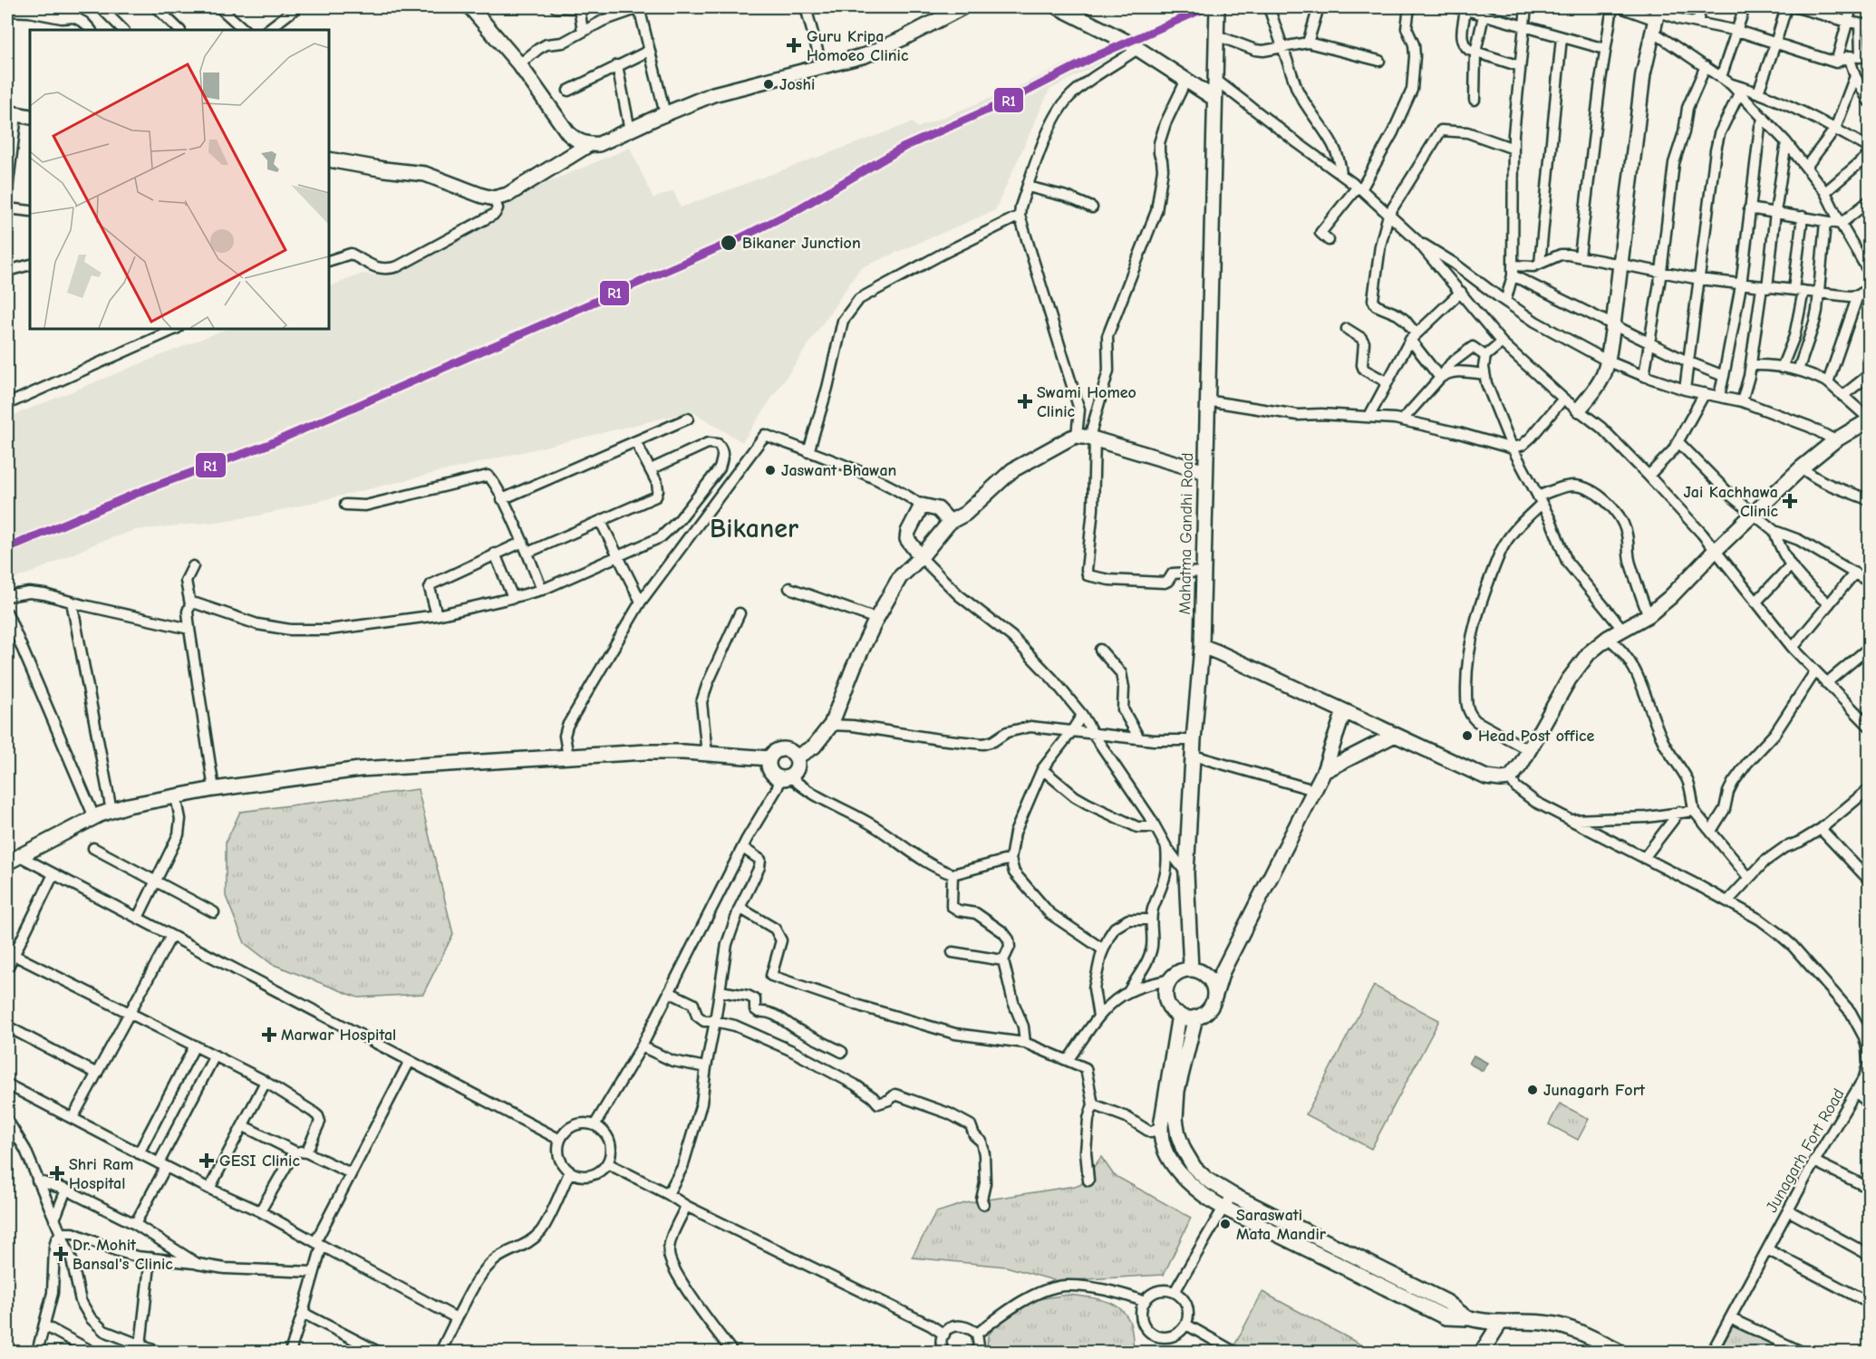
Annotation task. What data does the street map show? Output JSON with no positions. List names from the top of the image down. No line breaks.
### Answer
{"streets":{"street":["Mahatma Gandhi Road","Junagarh Fort Road"]},"districts":["Bikaner"],"places":{"health":["Guru Kripa Homoeo Clinic","Swami Homeo Clinic","Jai Kachhawa Clinic","Marwar Hospital","GESI Clinic","Shri Ram Hospital","Dr. Mohit Bansal's Clinic"],"other":["Joshi","Bikaner Junction","Jaswant Bhawan","Head Post office","Junagarh Fort","Saraswati Mata Mandir"]},"lines":["transit line R1"]}
